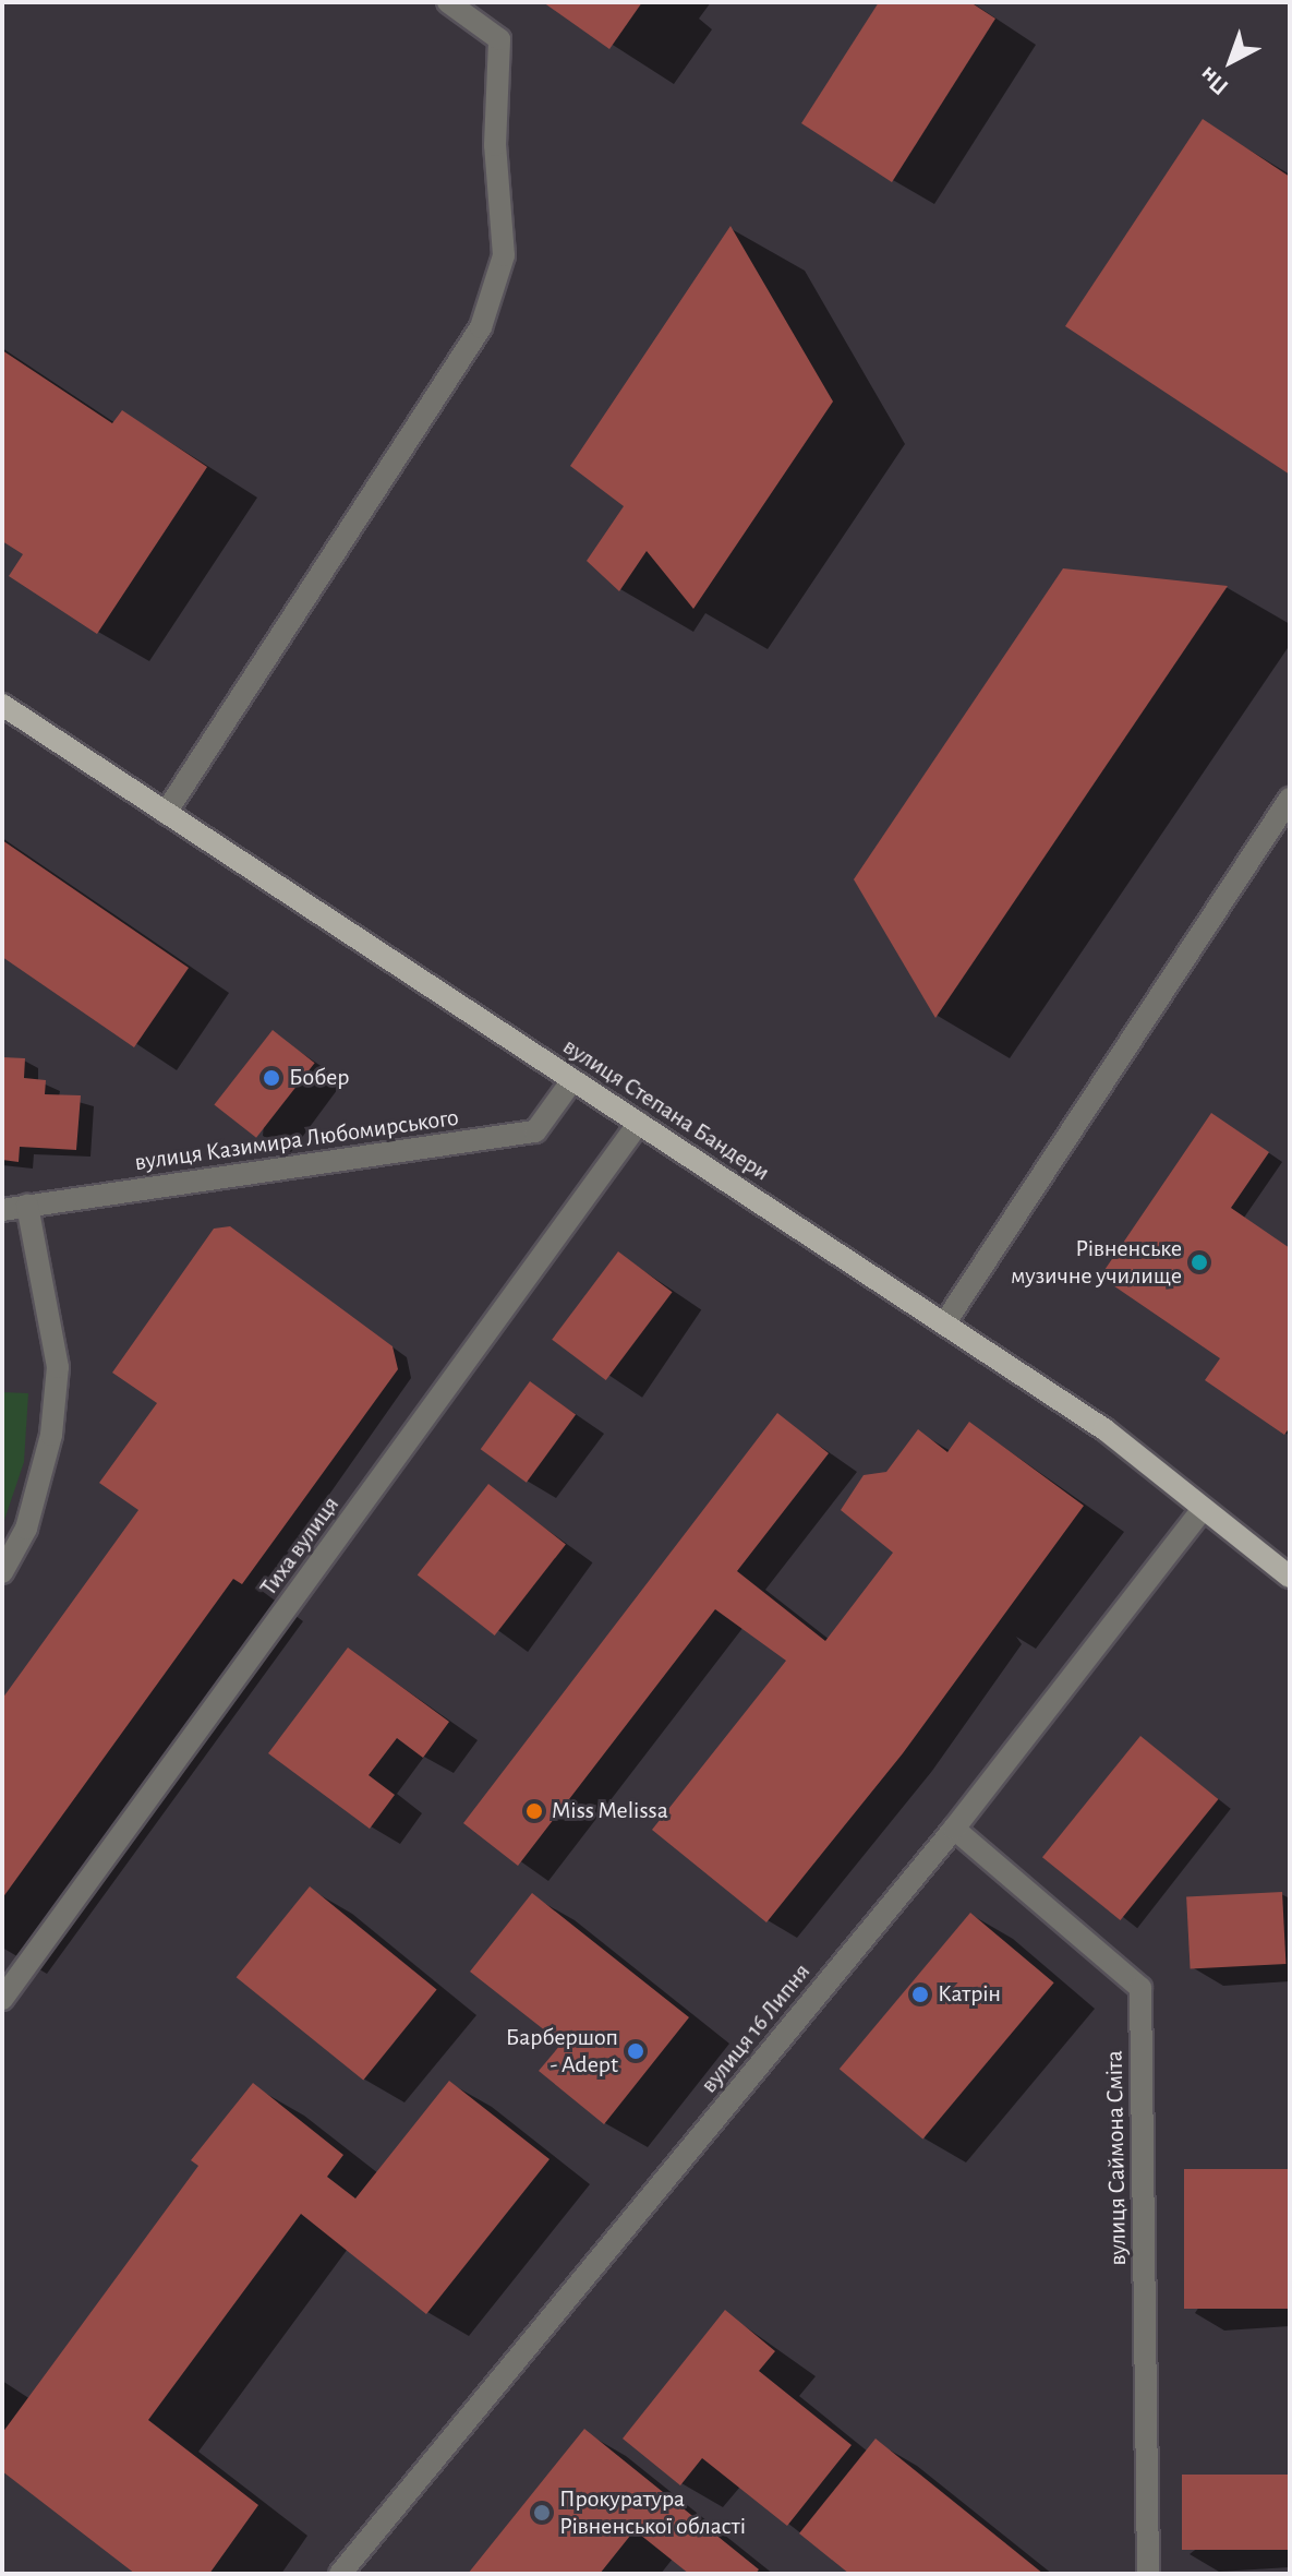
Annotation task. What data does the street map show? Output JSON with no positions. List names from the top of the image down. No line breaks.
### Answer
{"streets":{"main road":["вулиця Степана Бандери"],"street":["вулиця Казимира Любомирського","Тиха вулиця","вулиця 16 Липня","вулиця Саймона Сміта"]},"crossings":[["вулиця Степана Бандери","вулиця Казимира Любомирського"],["вулиця Степана Бандери","Тиха вулиця"],["вулиця Степана Бандери","вулиця 16 Липня"],["вулиця 16 Липня","вулиця Саймона Сміта"]],"places":["Бобер","Рівненське музичне училище","Miss Melissa","Катрін","Барбершоп - Adept","Прокуратура Рівненської області"],"north":"bottom left"}
